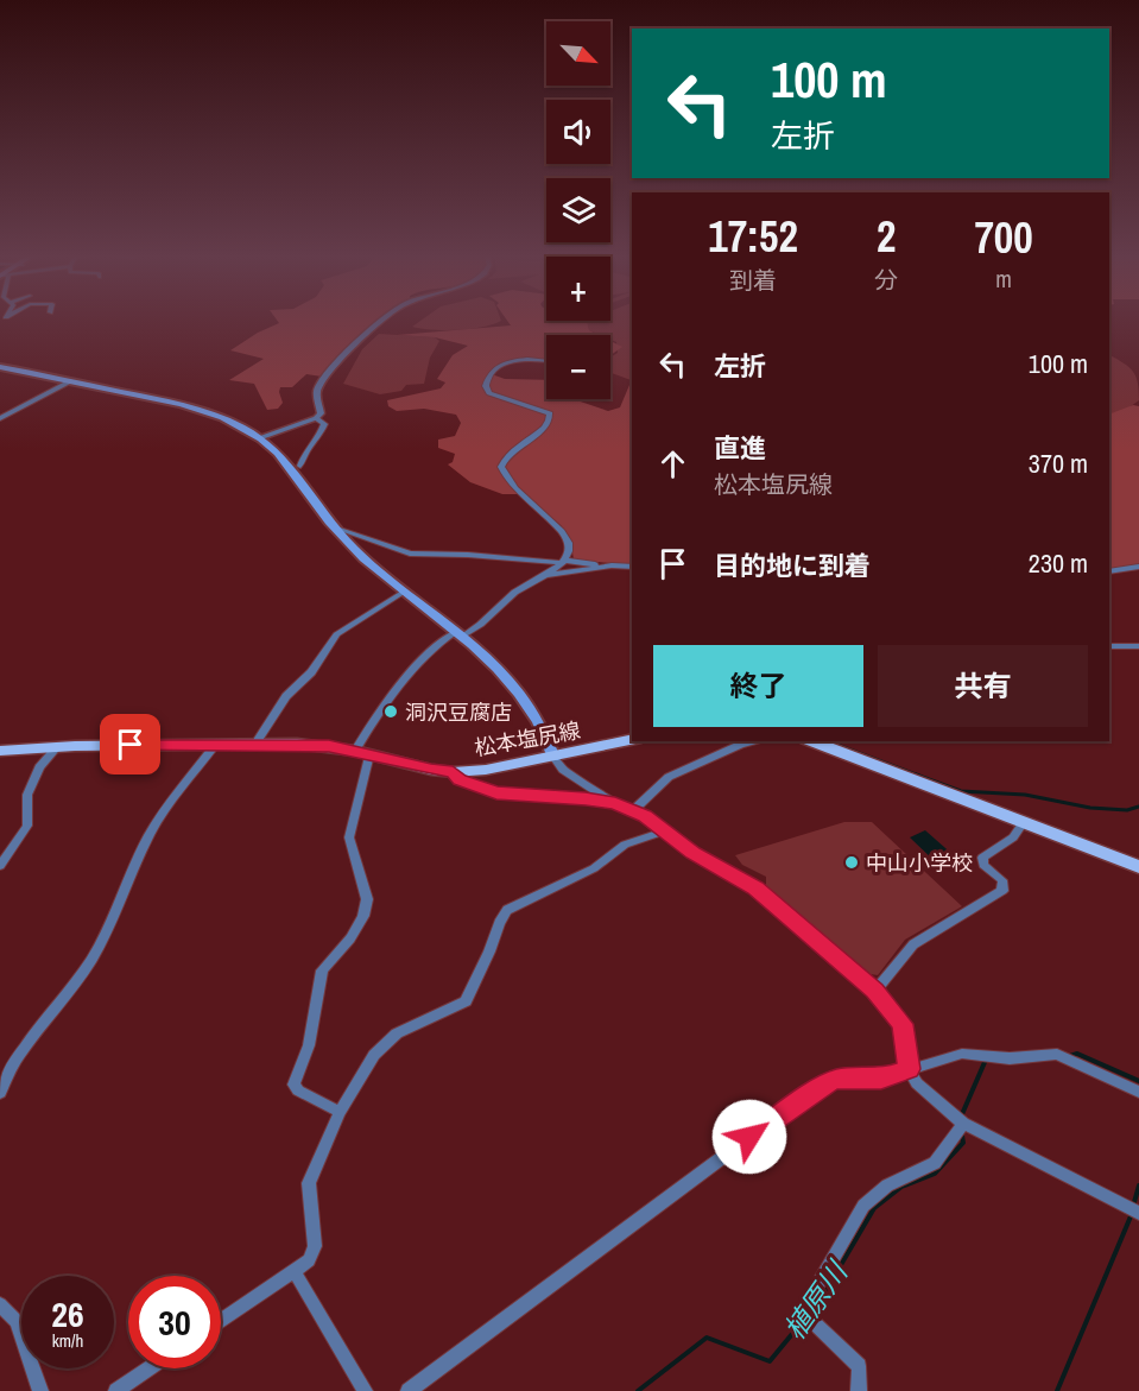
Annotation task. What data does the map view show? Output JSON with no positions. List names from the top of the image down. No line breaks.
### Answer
{"streets":{"main road":["松本塩尻線"]},"water":["植原川"],"places":["洞沢豆腐店","中山小学校"],"north":"bottom right","page":{"map_buttons":["+","−"],"turn":["100 m","左折"],"eta":["17:52","到着","2","分","700","m"],"list":[{"name":"左折","value":"100 m"},{"name":"直進","note":"松本塩尻線","value":"370 m"},{"name":"目的地に到着","value":"230 m"}],"buttons":["終了","共有"],"speed":"26 km/h","limit":"30"}}
